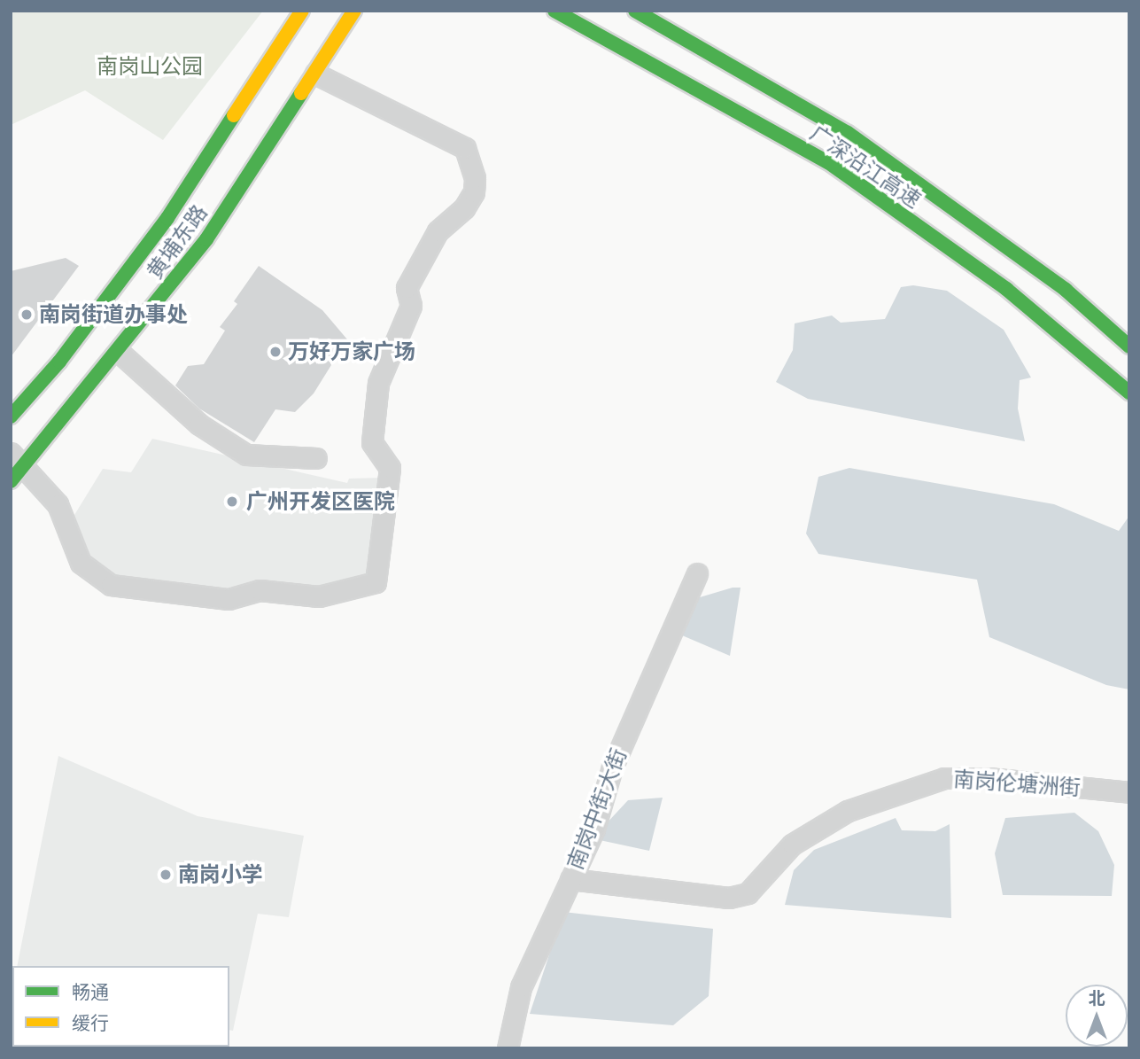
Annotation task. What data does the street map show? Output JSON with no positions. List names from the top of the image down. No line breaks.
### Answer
{"streets":{"highway":["广深沿江高速","黄埔东路"],"street":["南岗伦塘洲街","南岗中街大街"]},"crossings":[["南岗伦塘洲街","南岗中街大街"]],"parks":["南岗山公园"],"places":["南岗街道办事处","万好万家广场","广州开发区医院","南岗小学"],"legend":["畅通","缓行"],"north":"top"}
